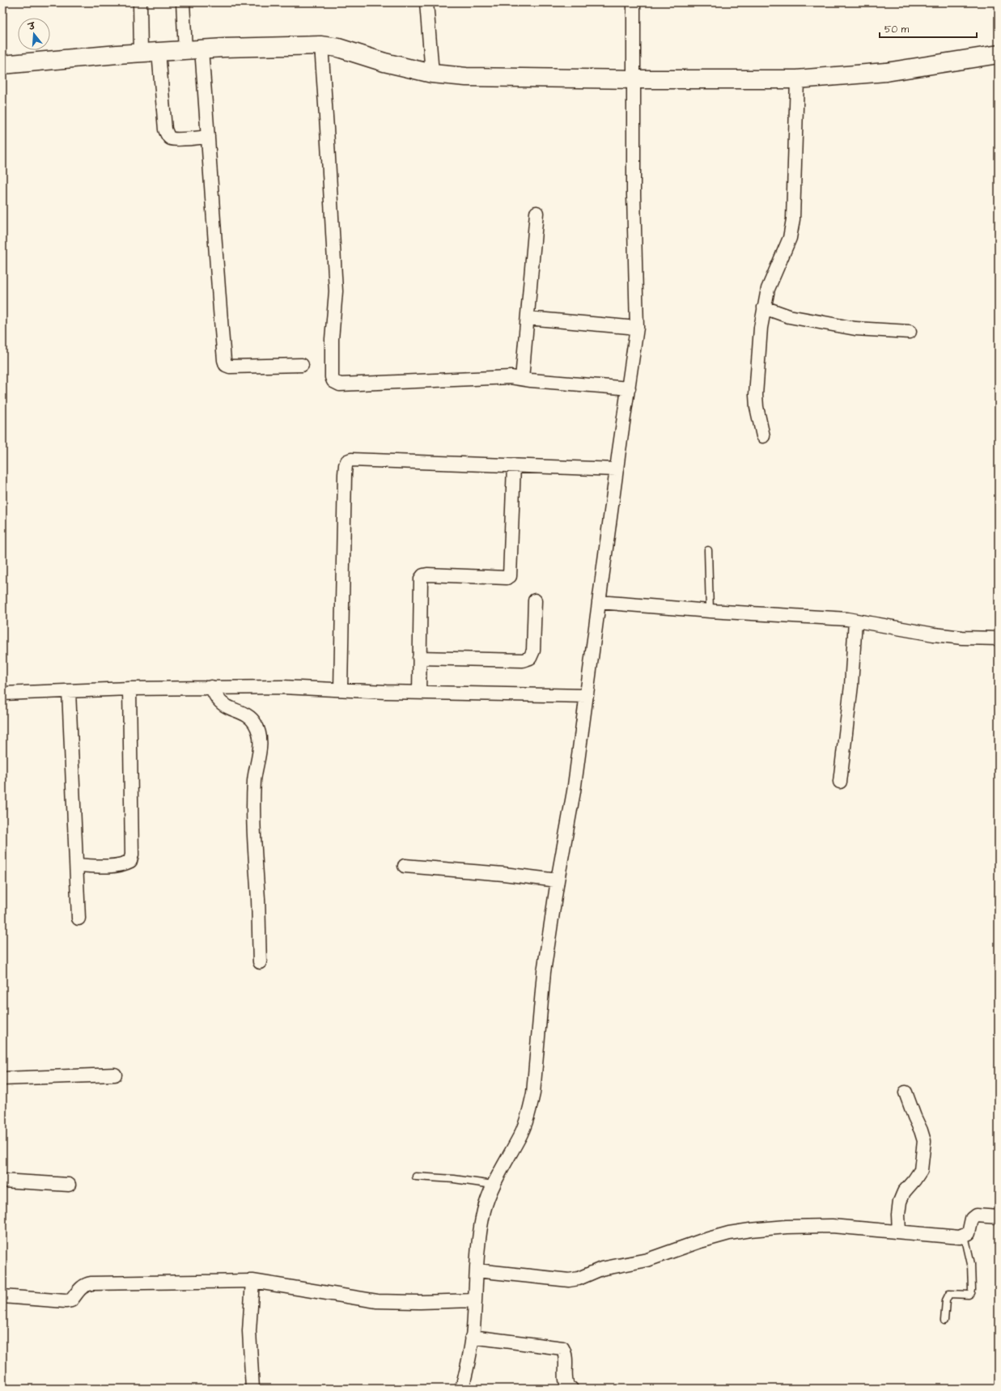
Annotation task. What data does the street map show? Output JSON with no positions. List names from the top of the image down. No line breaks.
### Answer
{"scale_bar":"50 m","north":"top"}
